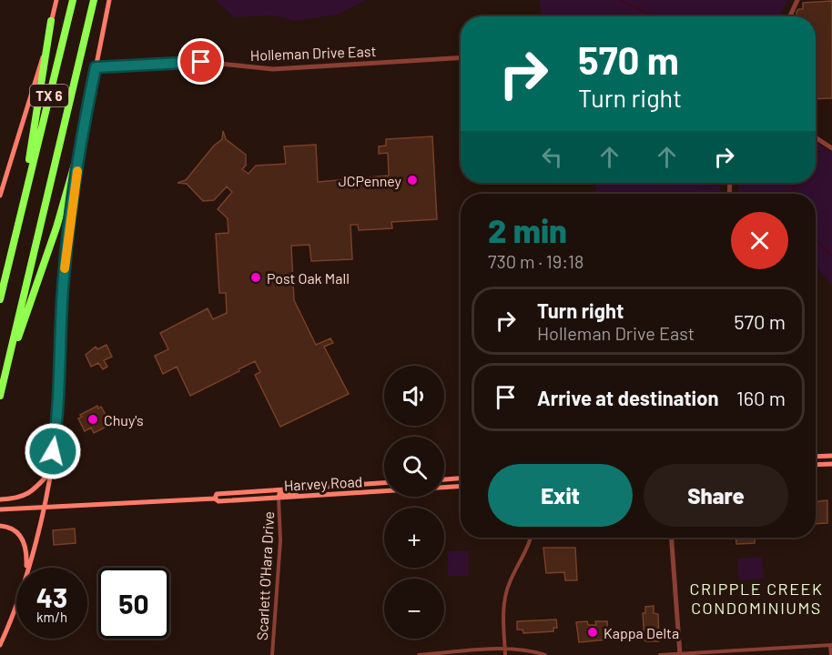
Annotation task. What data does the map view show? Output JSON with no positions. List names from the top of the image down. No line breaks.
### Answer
{"streets":{"highway":["TX 6"],"main road":["Harvey Road"],"street":["Holleman Drive East","Scarlett O'Hara Drive"]},"crossings":[["Harvey Road","Scarlett O'Hara Drive"]],"districts":["CRIPPLE CREEK CONDOMINIUMS"],"places":["JCPenney","Post Oak Mall","Chuy's","Kappa Delta"],"page":{"turn":["570 m","Turn right"],"heading":["2 min","730 m · 19:18"],"list":[{"name":"Turn right","note":"Holleman Drive East","value":"570 m"},{"name":"Arrive at destination","value":"160 m"}],"map_buttons":["+","−"],"buttons":["Exit","Share"],"speed":"43 km/h","limit":"50"}}
